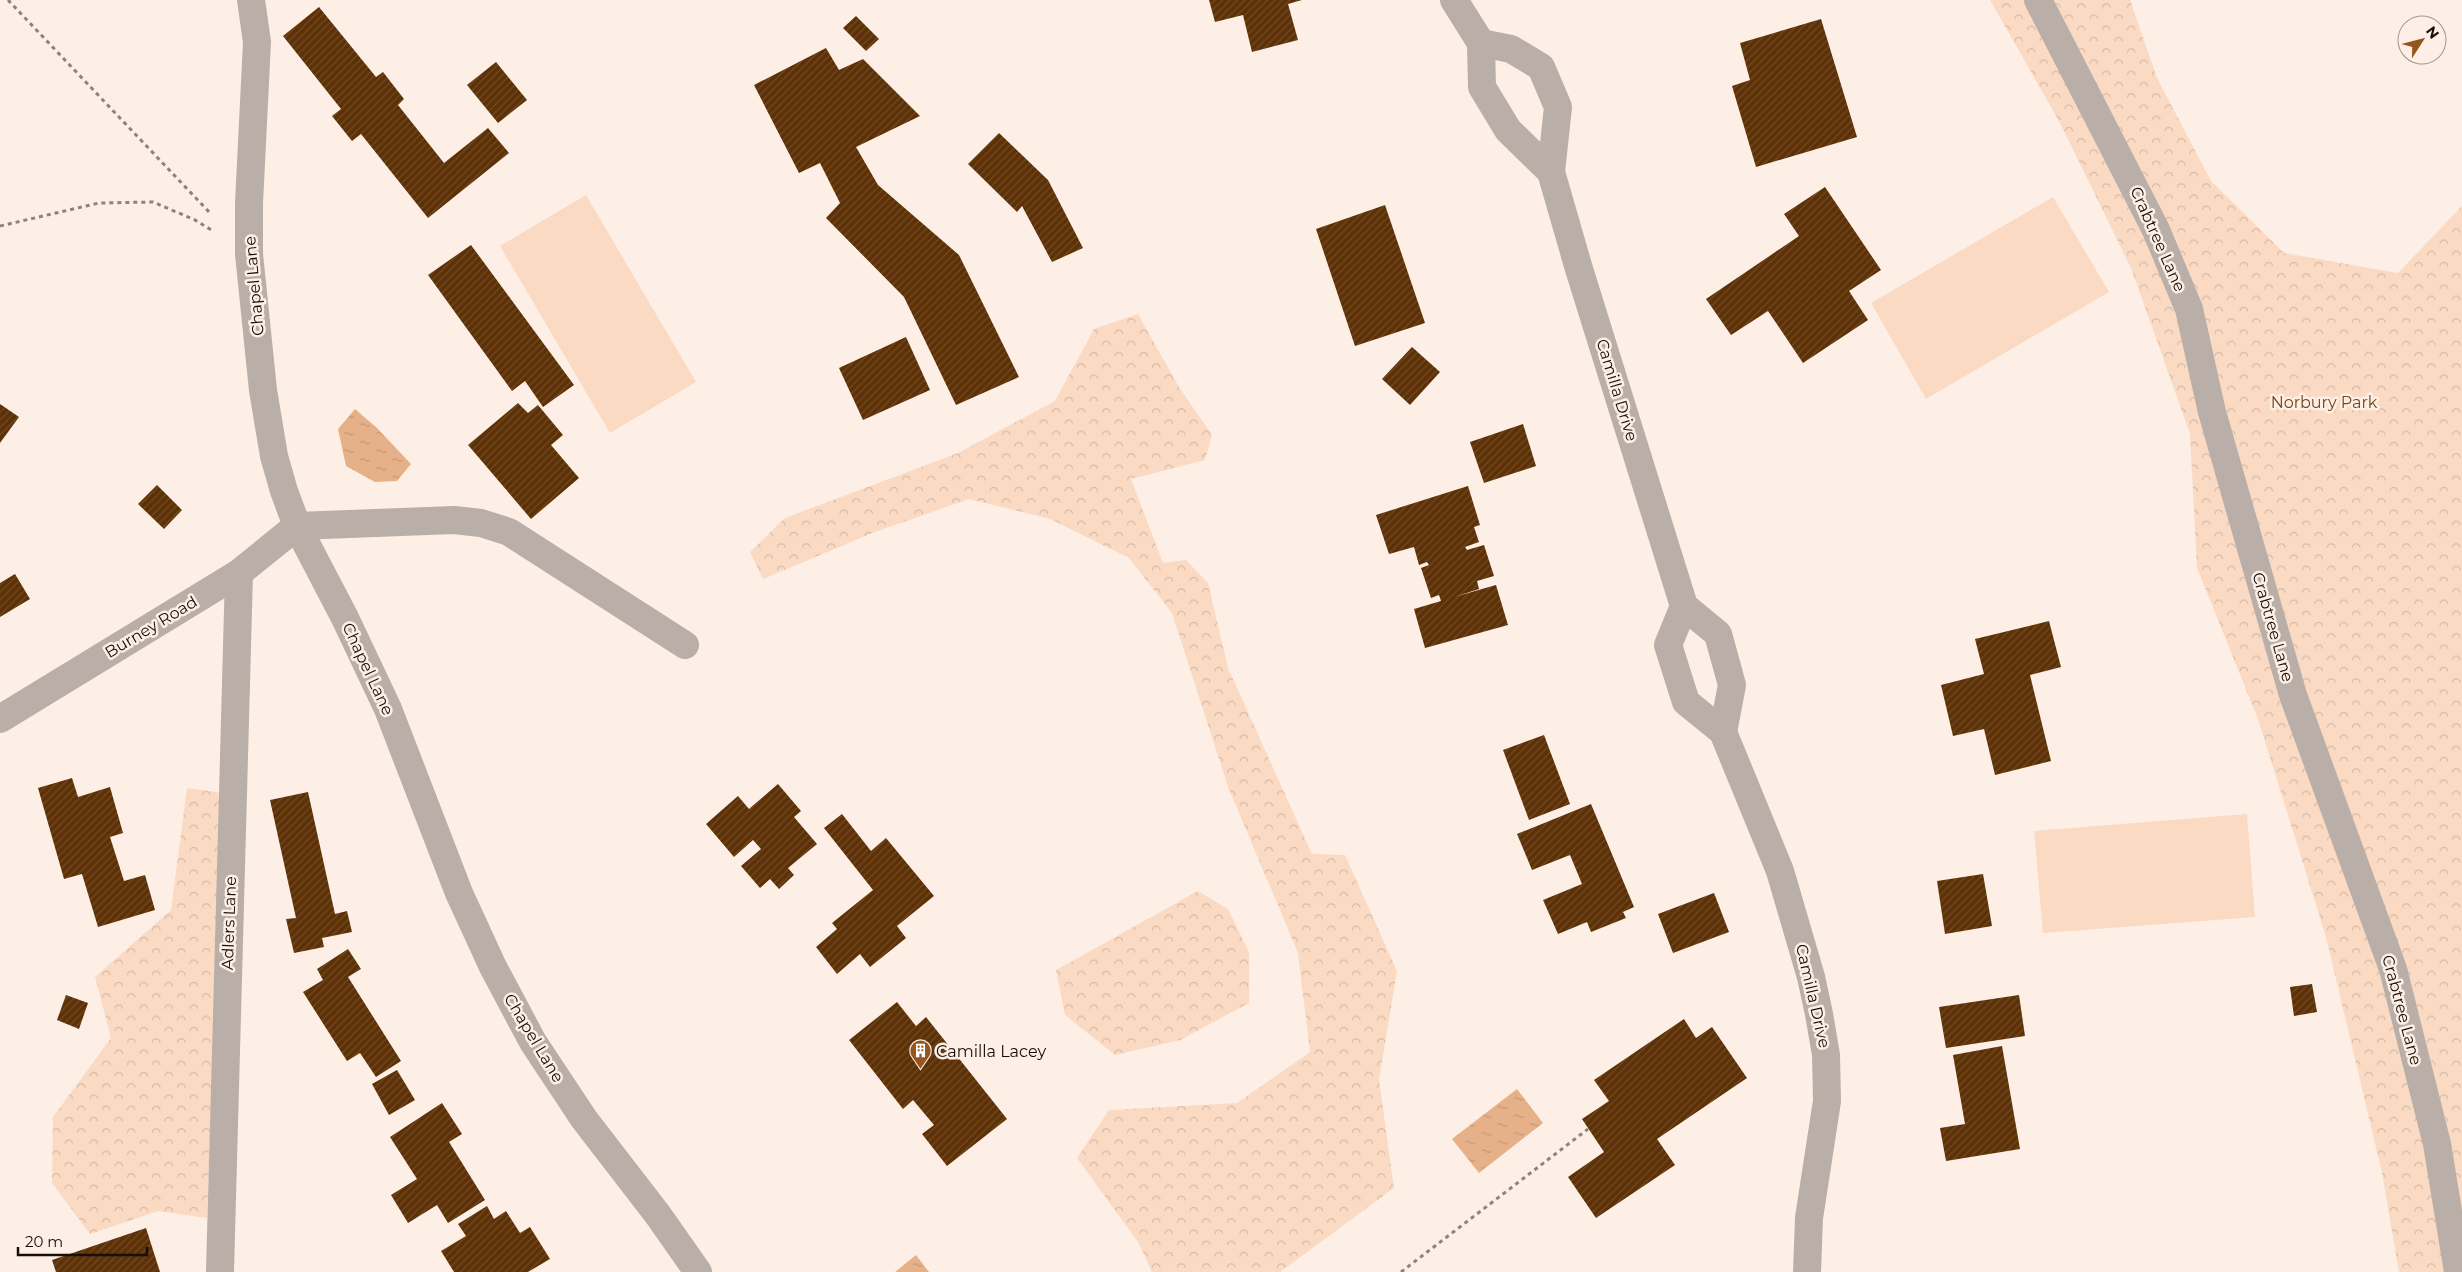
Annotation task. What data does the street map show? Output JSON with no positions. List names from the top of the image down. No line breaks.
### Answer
{"streets":{"street":["Crabtree Lane","Chapel Lane","Camilla Drive","Burney Road","Adlers Lane"]},"crossings":[["Chapel Lane","Burney Road"],["Burney Road","Adlers Lane"]],"parks":["Norbury Park"],"places":{"building":["Camilla Lacey"]},"scale_bar":"20 m","north":"top right"}
